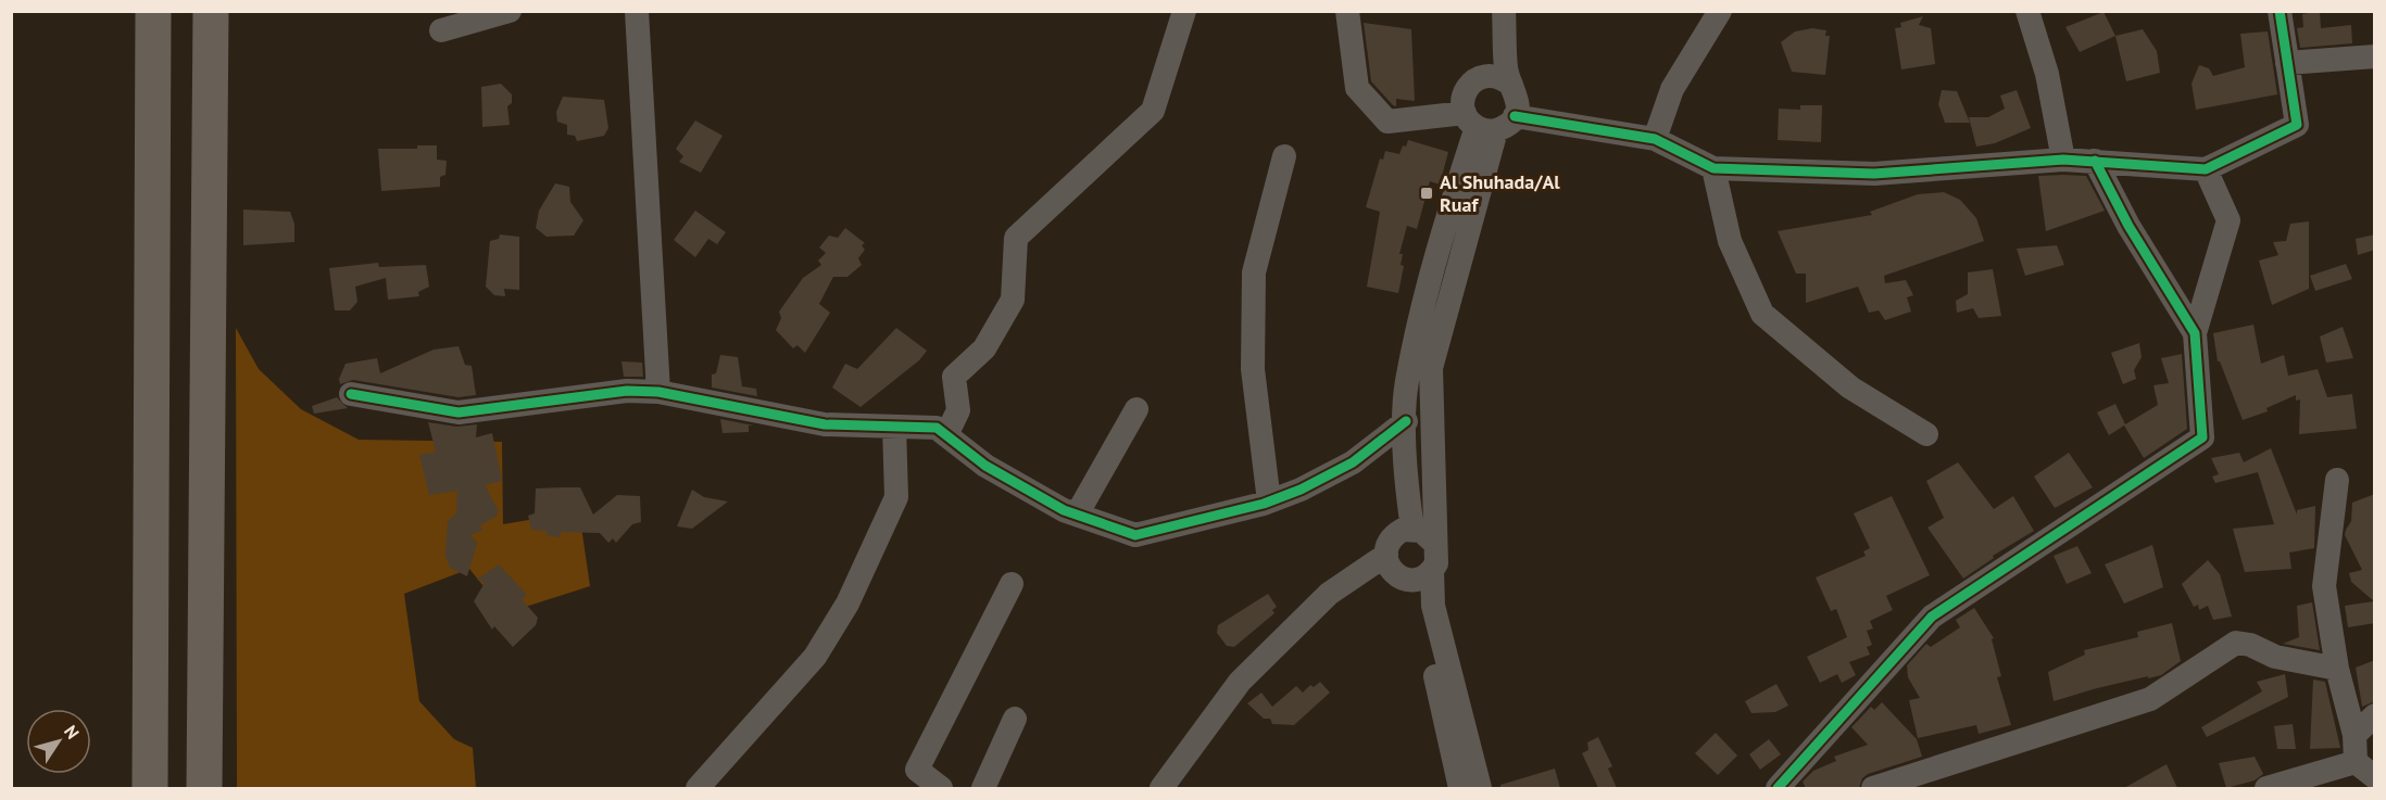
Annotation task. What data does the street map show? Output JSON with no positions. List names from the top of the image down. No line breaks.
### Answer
{"places":{"transit":["Al Shuhada/Al Ruaf"]},"north":"top right"}
